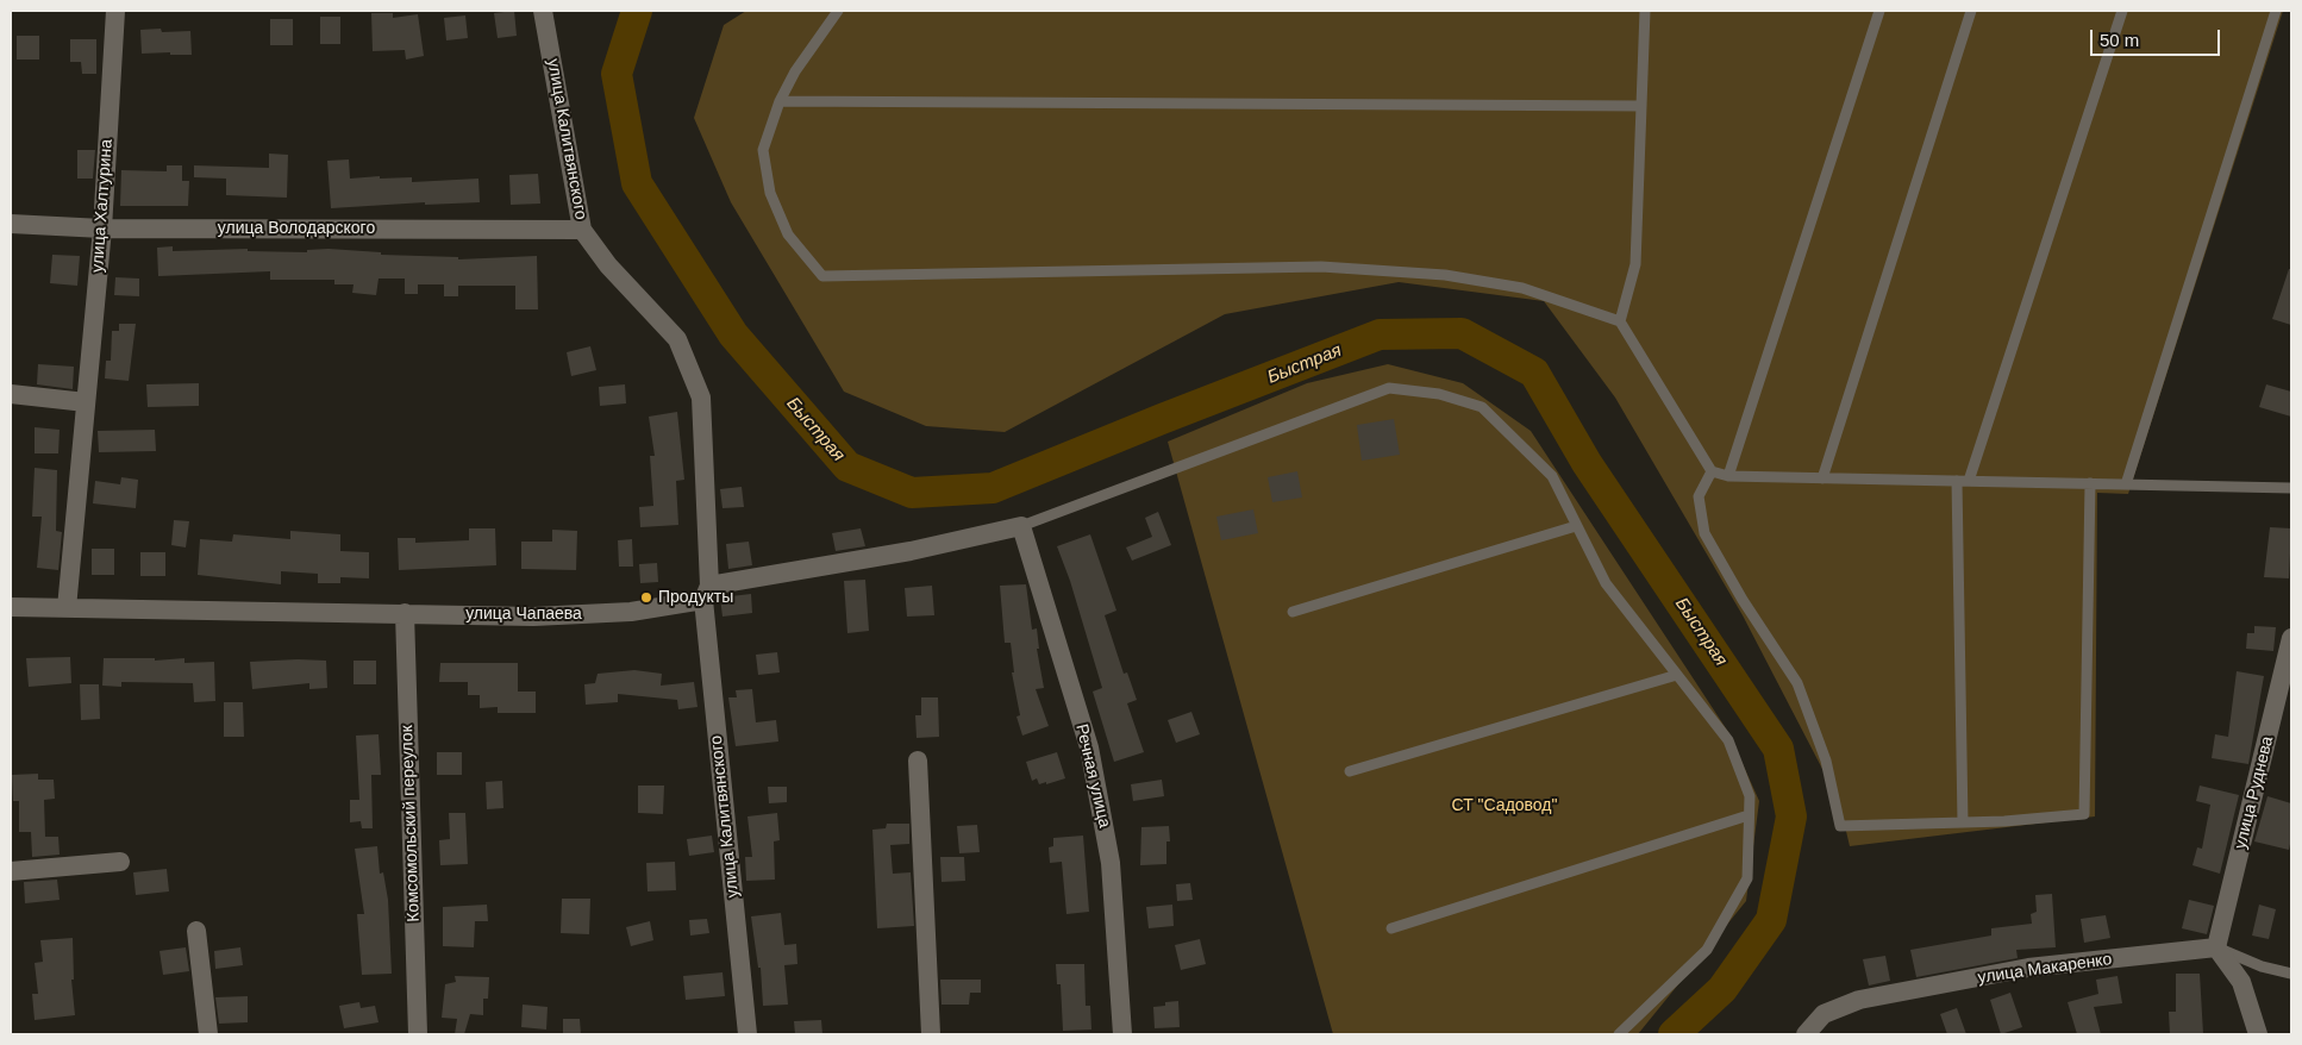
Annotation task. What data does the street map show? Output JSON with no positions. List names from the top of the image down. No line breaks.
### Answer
{"streets":{"street":["улица Калитвянского","улица Халтурина","улица Володарского","улица Чапаева","Речная улица","улица Руднева","Комсомольский переулок","улица Макаренко"]},"crossings":[["улица Калитвянского","улица Володарского"],["улица Калитвянского","улица Чапаева"],["улица Халтурина","улица Володарского"],["улица Халтурина","улица Чапаева"],["улица Чапаева","Речная улица"],["улица Чапаева","Комсомольский переулок"],["улица Руднева","улица Макаренко"]],"water":["Быстрая"],"parks":["СТ \"Садовод\""],"places":["Продукты"],"scale_bar":"50 m"}
